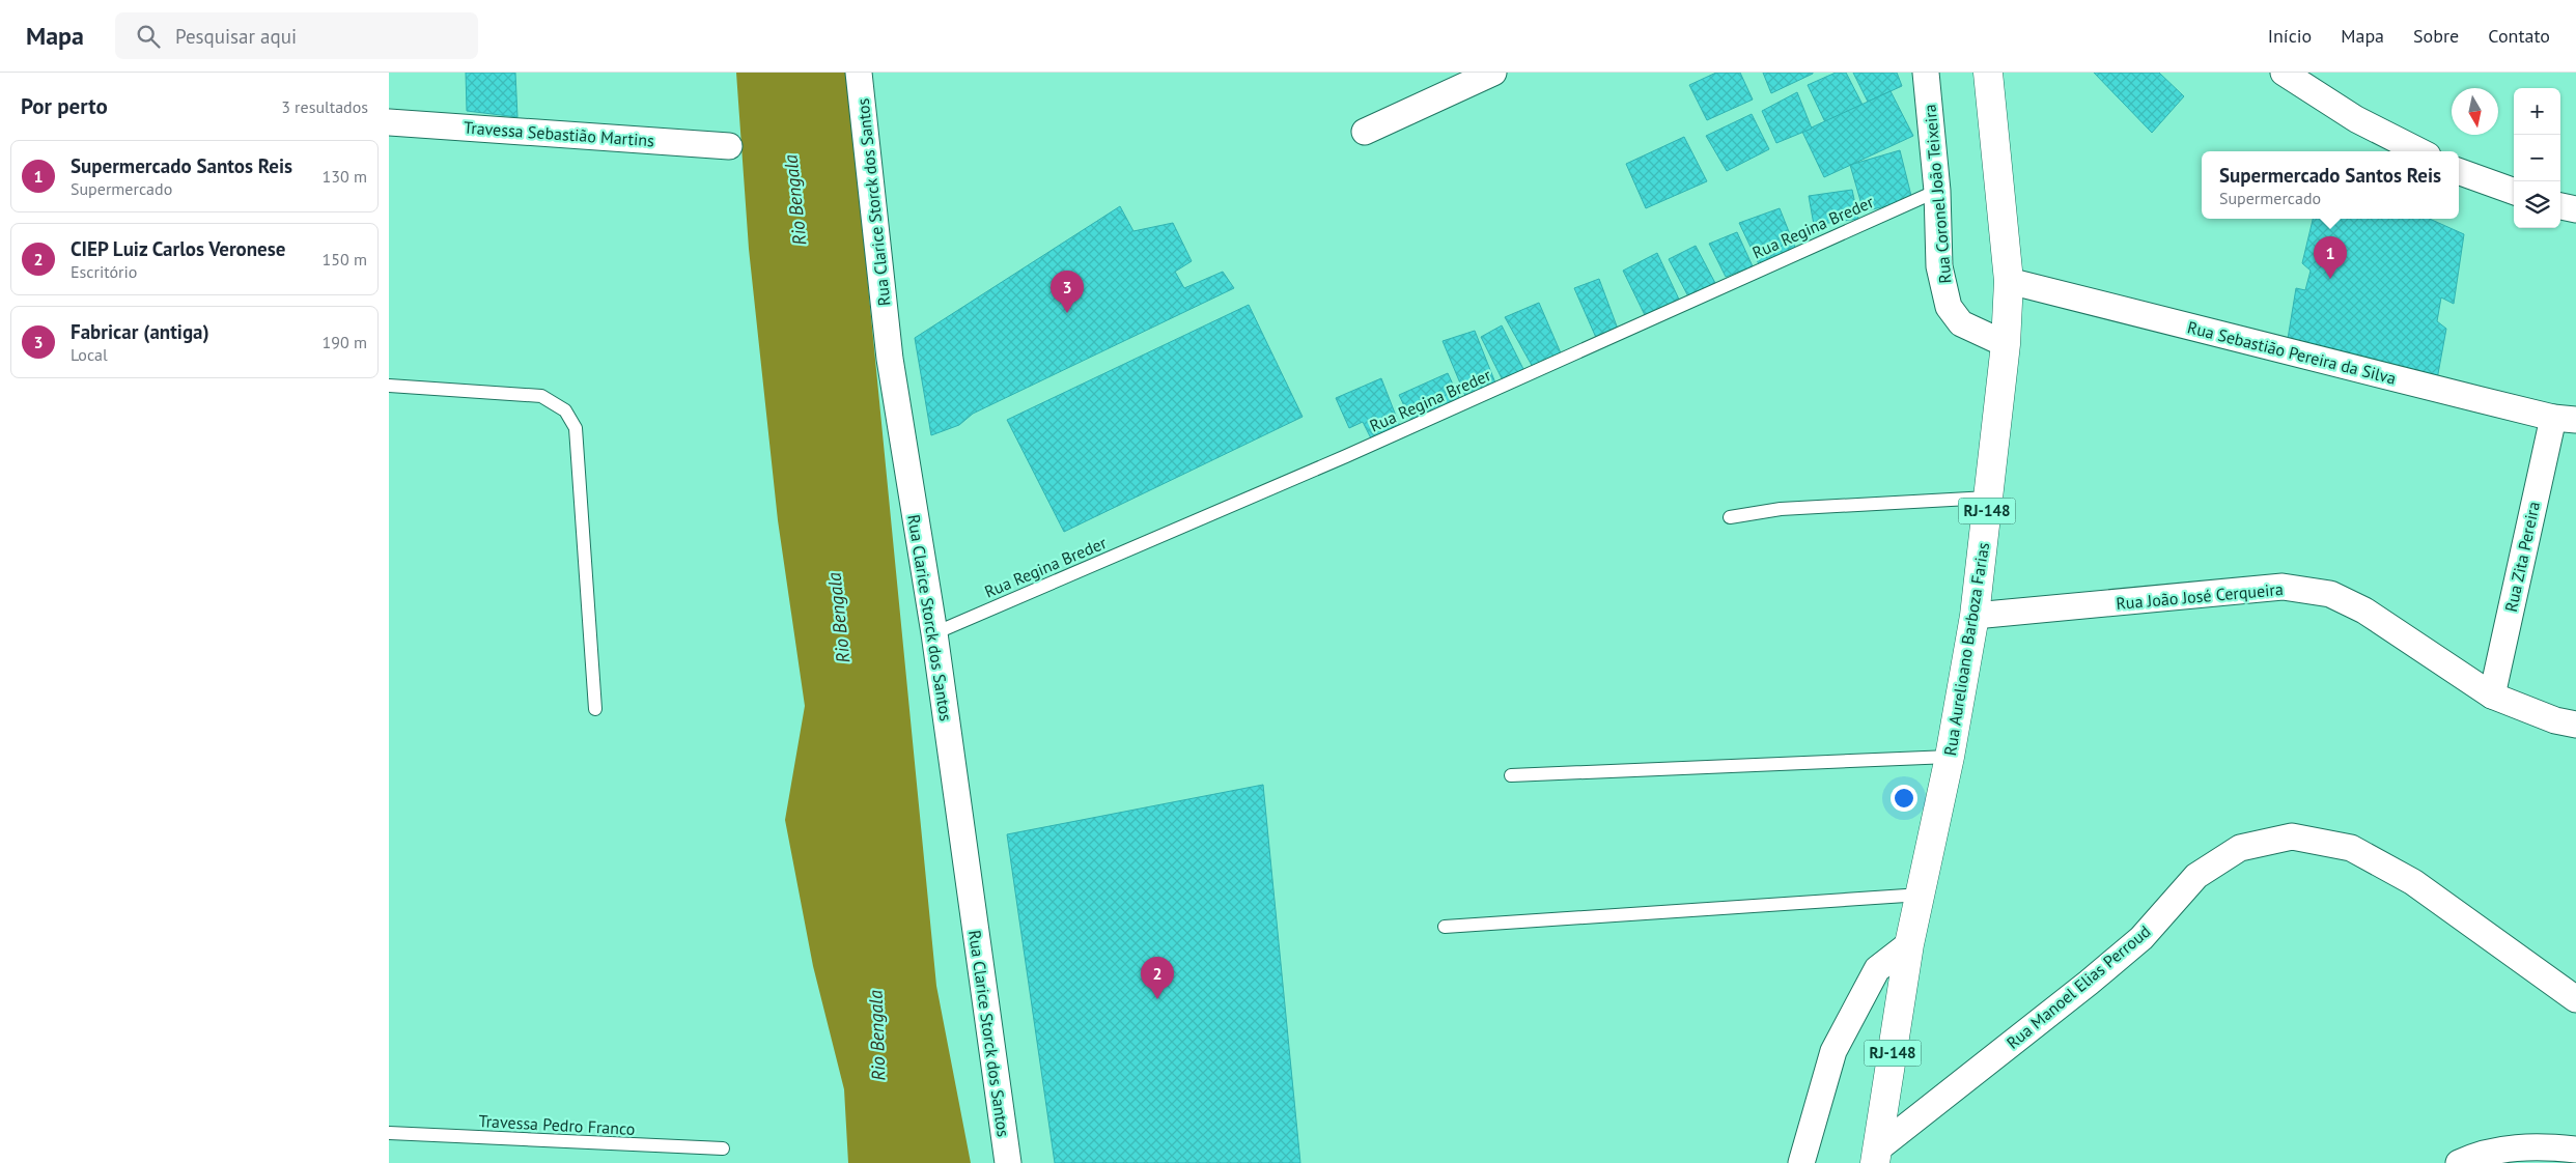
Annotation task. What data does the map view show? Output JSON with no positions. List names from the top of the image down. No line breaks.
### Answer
{"streets":{"main road":["RJ-148","Rua Aurelioano Barboza Farias"],"street":["Travessa Sebastião Martins","Rua Coronel João Teixeira","Rua Clarice Storck dos Santos","Rua Sebastião Pereira da Silva","Rua Zita Pereira","Rua João José Cerqueira","Rua Manoel Elias Perroud"],"lane":["Rua Regina Breder","Travessa Pedro Franco"]},"crossings":[["Rua Coronel João Teixeira","Rua Regina Breder"],["Rua Coronel João Teixeira","Rua Aurelioano Barboza Farias"],["Rua Clarice Storck dos Santos","Rua Regina Breder"],["Rua Sebastião Pereira da Silva","Rua Zita Pereira"],["Rua Sebastião Pereira da Silva","Rua Aurelioano Barboza Farias"],["RJ-148","Rua Aurelioano Barboza Farias"],["RJ-148","Rua Manoel Elias Perroud"],["Rua Zita Pereira","Rua João José Cerqueira"],["Rua João José Cerqueira","Rua Aurelioano Barboza Farias"]],"water":["Rio Bengala"],"north":"bottom","page":{"header":"Mapa","search":"Pesquisar aqui","nav":["Início","Mapa","Sobre","Contato"],"heading":["Por perto","3 resultados"],"map_buttons":["+","−"],"list":[{"mark":"1","name":"Supermercado Santos Reis","note":"Supermercado","value":"130 m"},{"mark":"2","name":"CIEP Luiz Carlos Veronese","note":"Escritório","value":"150 m"},{"mark":"3","name":"Fabricar (antiga)","note":"Local","value":"190 m"}],"popup":["Supermercado Santos Reis","Supermercado"],"pins":["1","3","2"]}}
